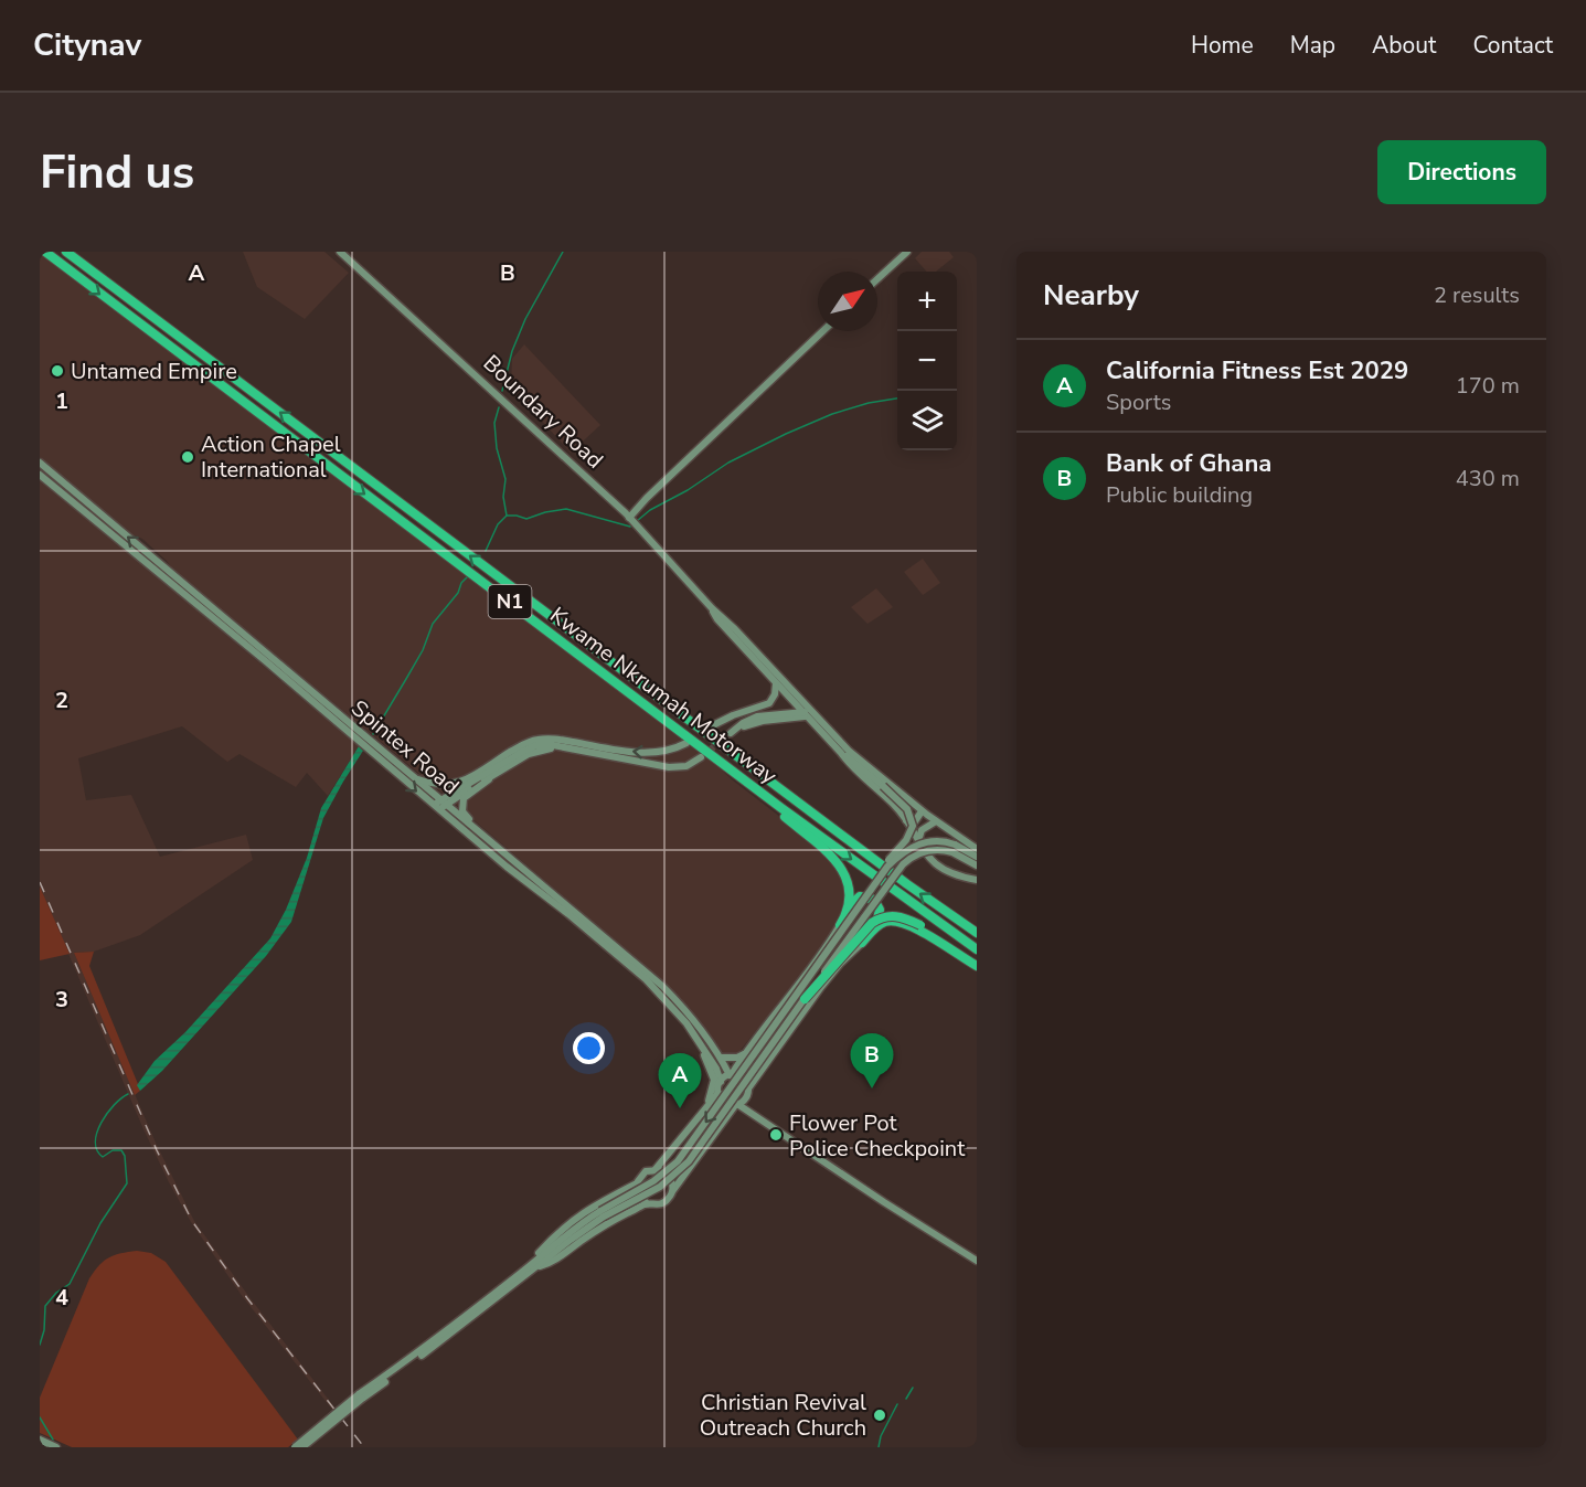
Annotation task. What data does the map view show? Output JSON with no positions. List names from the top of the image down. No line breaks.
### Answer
{"streets":{"highway":["N1","Kwame Nkrumah Motorway"],"main road":["Boundary Road","Spintex Road"]},"places":["Untamed Empire","Action Chapel International","Flower Pot Police Checkpoint","Christian Revival Outreach Church"],"north":"top right","page":{"header":"Citynav","nav":["Home","Map","About","Contact"],"buttons":"Directions","title":"Find us","heading":["Nearby","2 results"],"map_buttons":["+","−"],"list":[{"mark":"A","name":"California Fitness Est 2029","note":"Sports","value":"170 m"},{"mark":"B","name":"Bank of Ghana","note":"Public building","value":"430 m"}],"pins":["B","A"]},"grid":{"columns":["A","B"],"rows":["1","2","3","4"]}}
